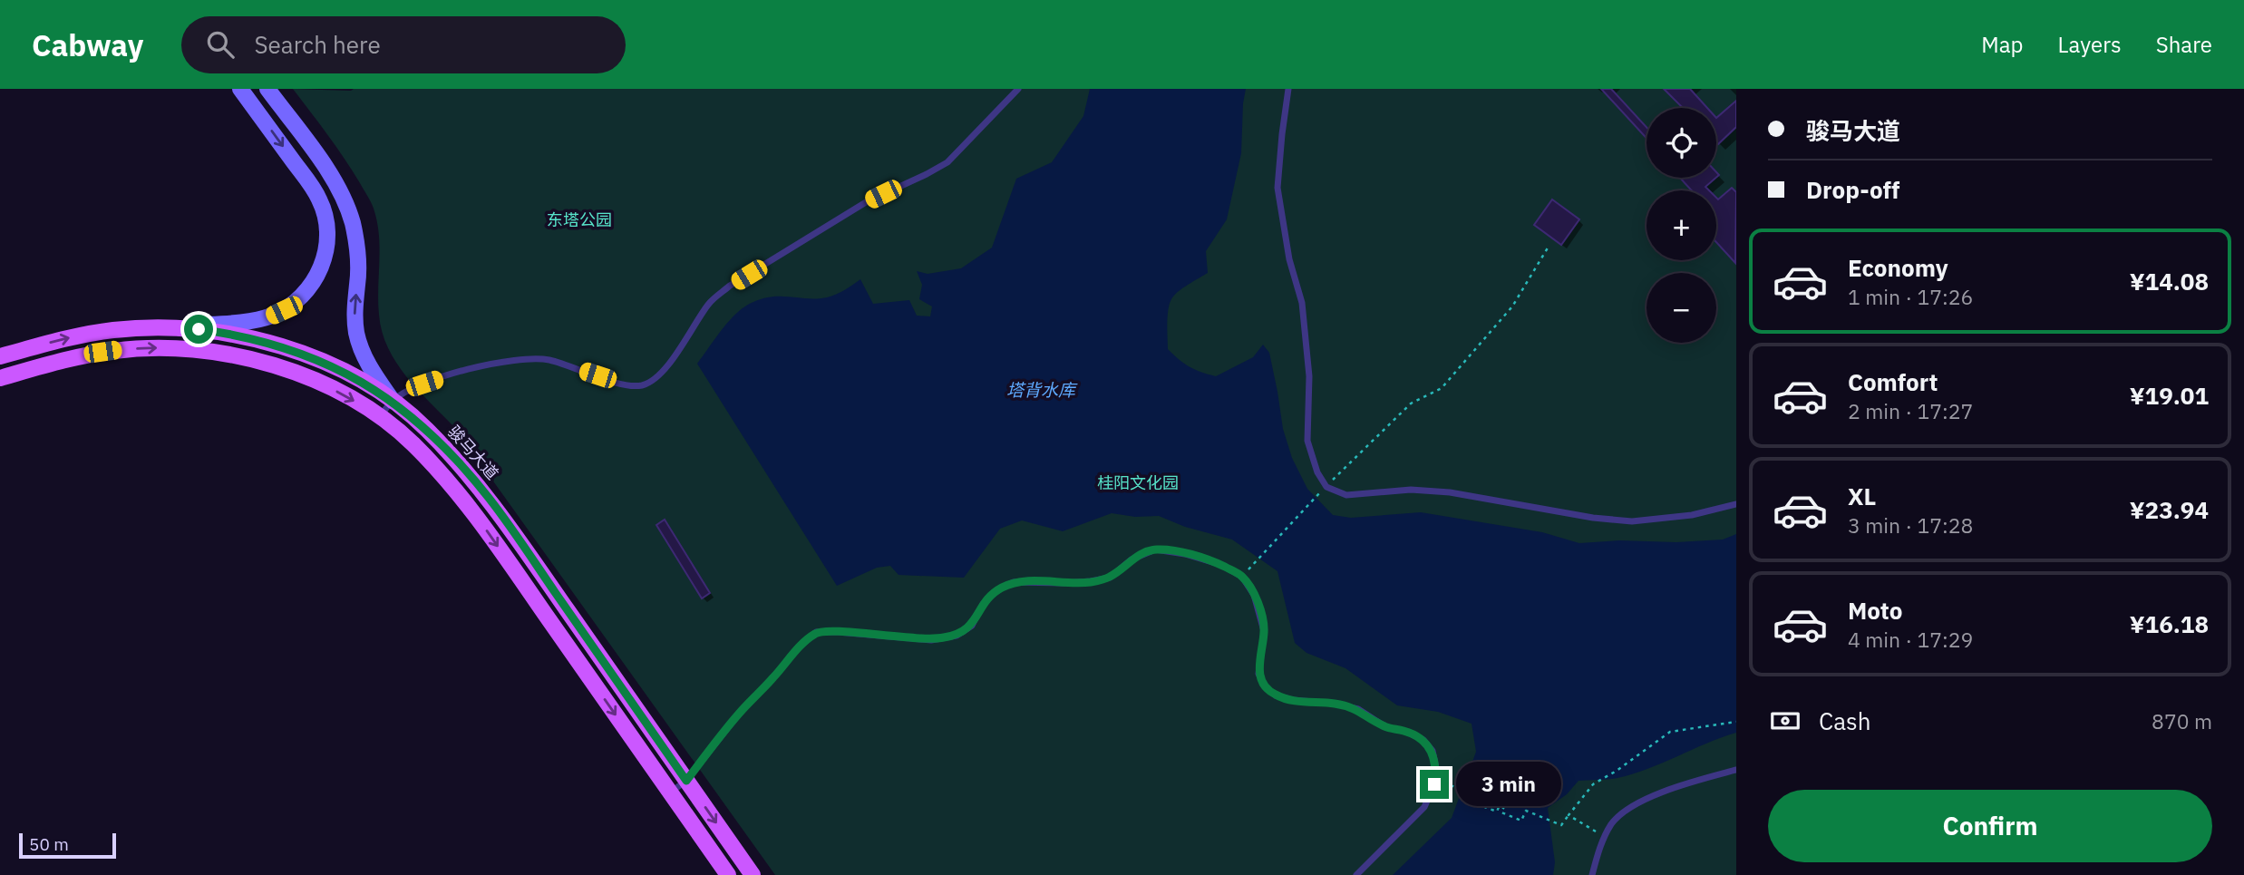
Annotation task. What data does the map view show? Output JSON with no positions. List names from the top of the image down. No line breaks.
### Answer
{"streets":{"main road":["骏马大道"]},"water":["塔背水库"],"parks":["东塔公园","桂阳文化园"],"scale_bar":"50 m","page":{"header":"Cabway","search":"Search here","nav":["Map","Layers","Share"],"banner":["骏马大道","Drop-off"],"map_buttons":["+","−"],"list":[{"name":"Economy","note":"1 min · 17:26","value":"¥14.08"},{"name":"Comfort","note":"2 min · 17:27","value":"¥19.01"},{"name":"XL","note":"3 min · 17:28","value":"¥23.94"},{"name":"Moto","note":"4 min · 17:29","value":"¥16.18"}],"pay":["Cash","870 m"],"bubble":"3 min","buttons":"Confirm","scale":"50 m"}}
